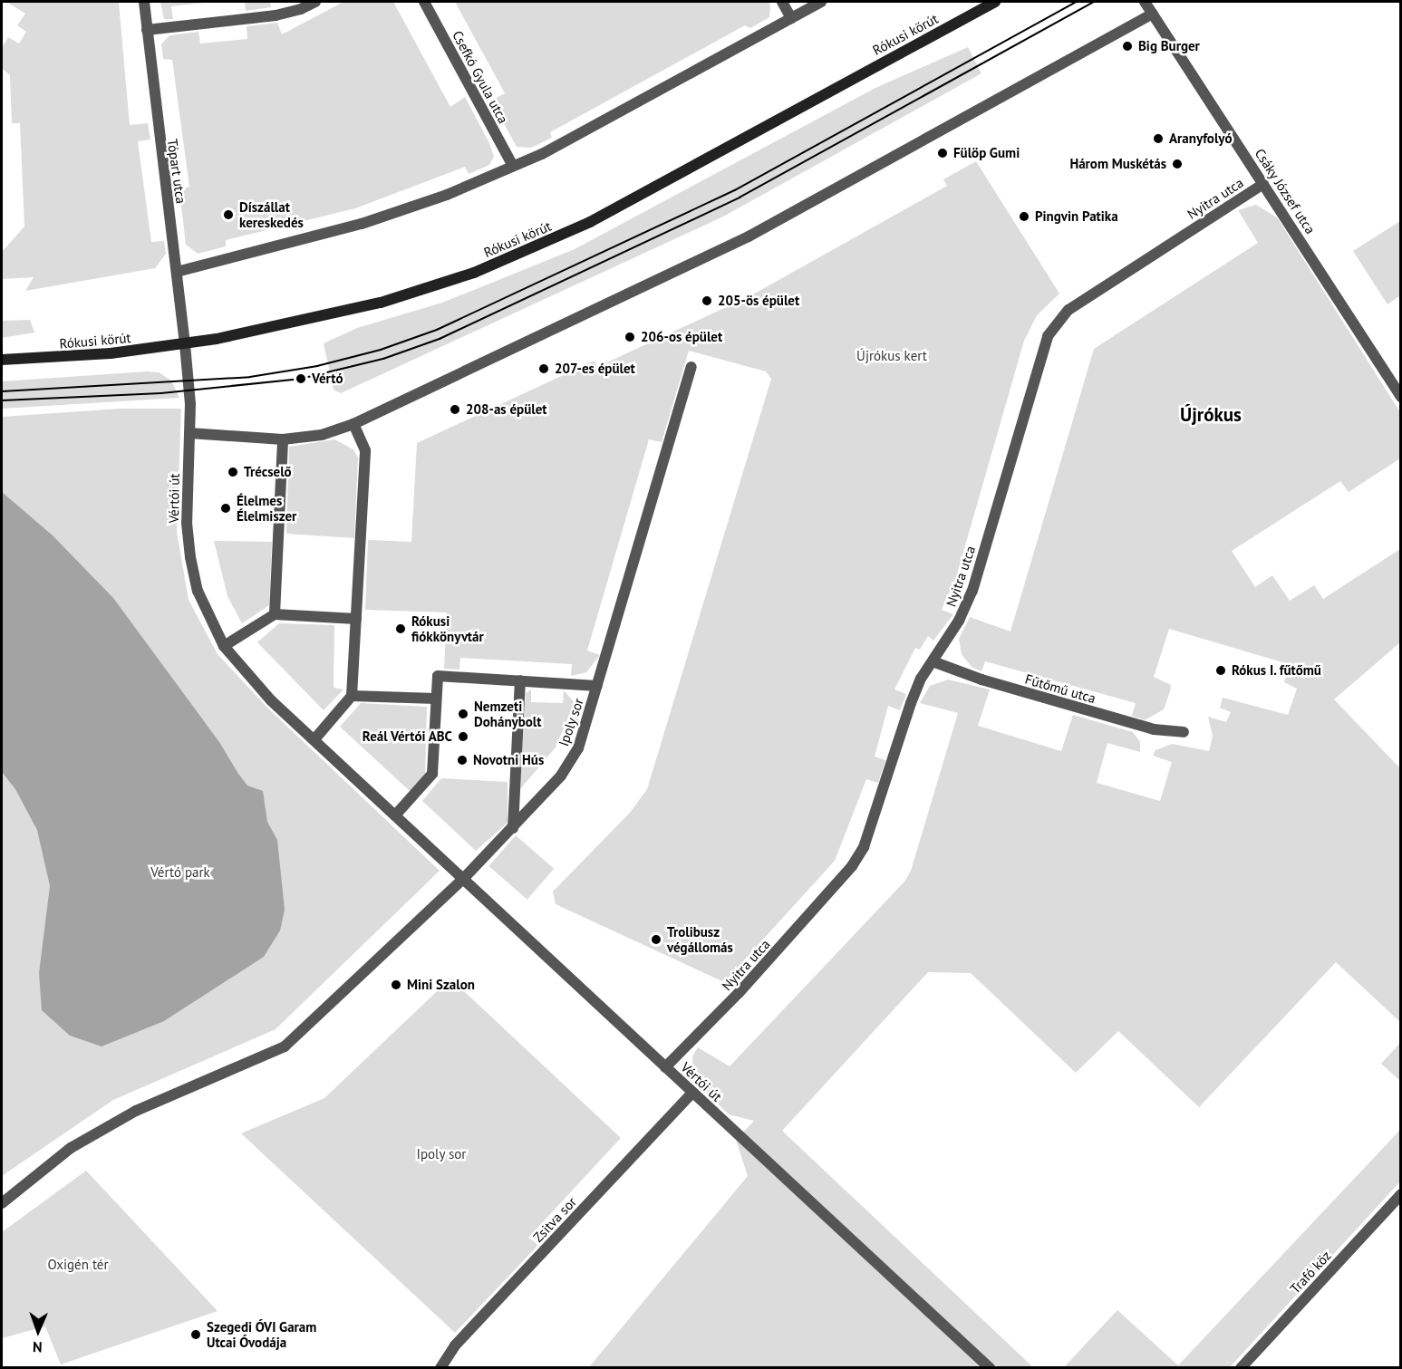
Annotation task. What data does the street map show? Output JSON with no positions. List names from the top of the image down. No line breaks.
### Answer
{"streets":{"main road":["Rókusi körút"],"street":["Csefkó Gyula utca","Tópart utca","Csáky József utca","Nyitra utca","Vértói út","Fűtőmű utca","Ipoly sor","Zsitva sor","Trafó köz"]},"crossings":[["Rókusi körút","Tópart utca"],["Rókusi körút","Vértói út"],["Tópart utca","Vértói út"],["Csáky József utca","Nyitra utca"],["Nyitra utca","Vértói út"],["Nyitra utca","Fűtőmű utca"],["Vértói út","Ipoly sor"],["Vértói út","Zsitva sor"]],"districts":["Újrókus"],"parks":["Újrókus kert","Vértó park","Ipoly sor","Oxigén tér"],"places":["Big Burger","Aranyfolyó","Fülöp Gumi","Három Muskétás","Díszállat kereskedés","Pingvin Patika","205-ös épület","206-os épület","207-es épület","Vértó","208-as épület","Trécselő","Élelmes Élelmiszer","Rókusi fiókkönyvtár","Rókus I. fűtőmű","Nemzeti Dohánybolt","Reál Vértói ABC","Novotni Hús","Trolibusz végállomás","Mini Szalon","Szegedi ÓVI Garam Utcai Óvodája"],"north":"bottom"}
